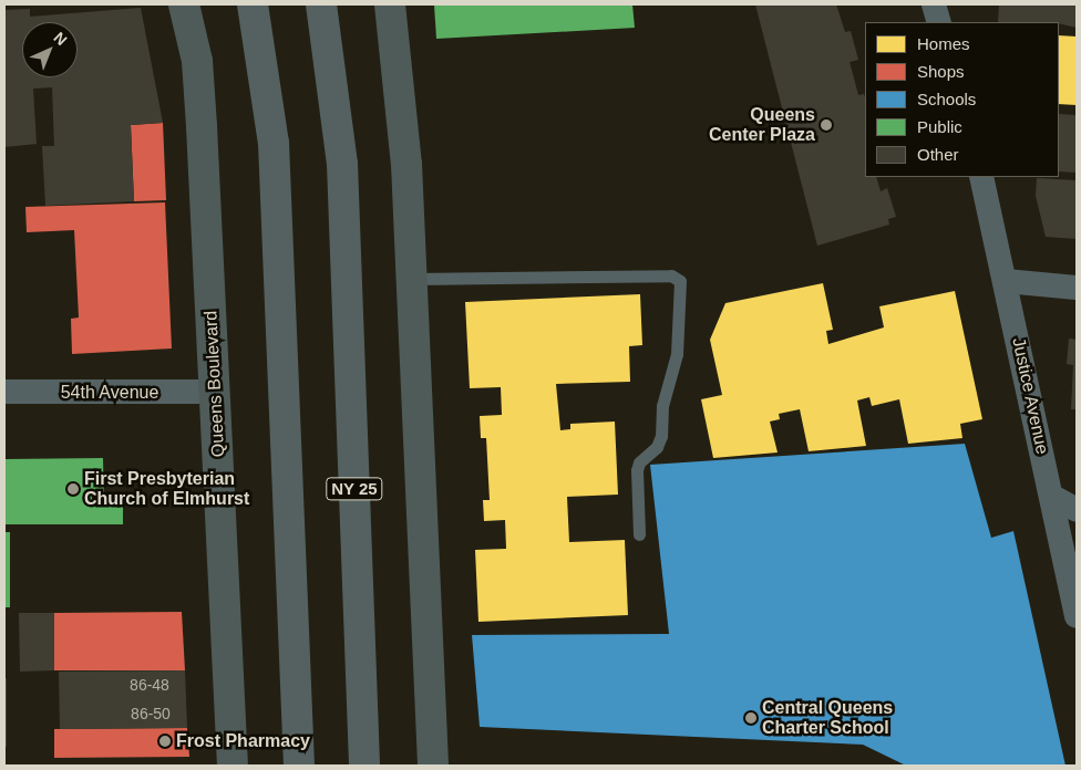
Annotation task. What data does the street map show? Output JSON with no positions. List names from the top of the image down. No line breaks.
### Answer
{"streets":{"main road":["NY 25"],"street":["Queens Boulevard","54th Avenue","Justice Avenue"]},"crossings":[["Queens Boulevard","54th Avenue"]],"places":["Queens Center Plaza","First Presbyterian Church of Elmhurst","Central Queens Charter School","Frost Pharmacy"],"house_numbers":["86-48","86-50"],"legend":["Homes","Shops","Schools","Public","Other"],"north":"top right"}
